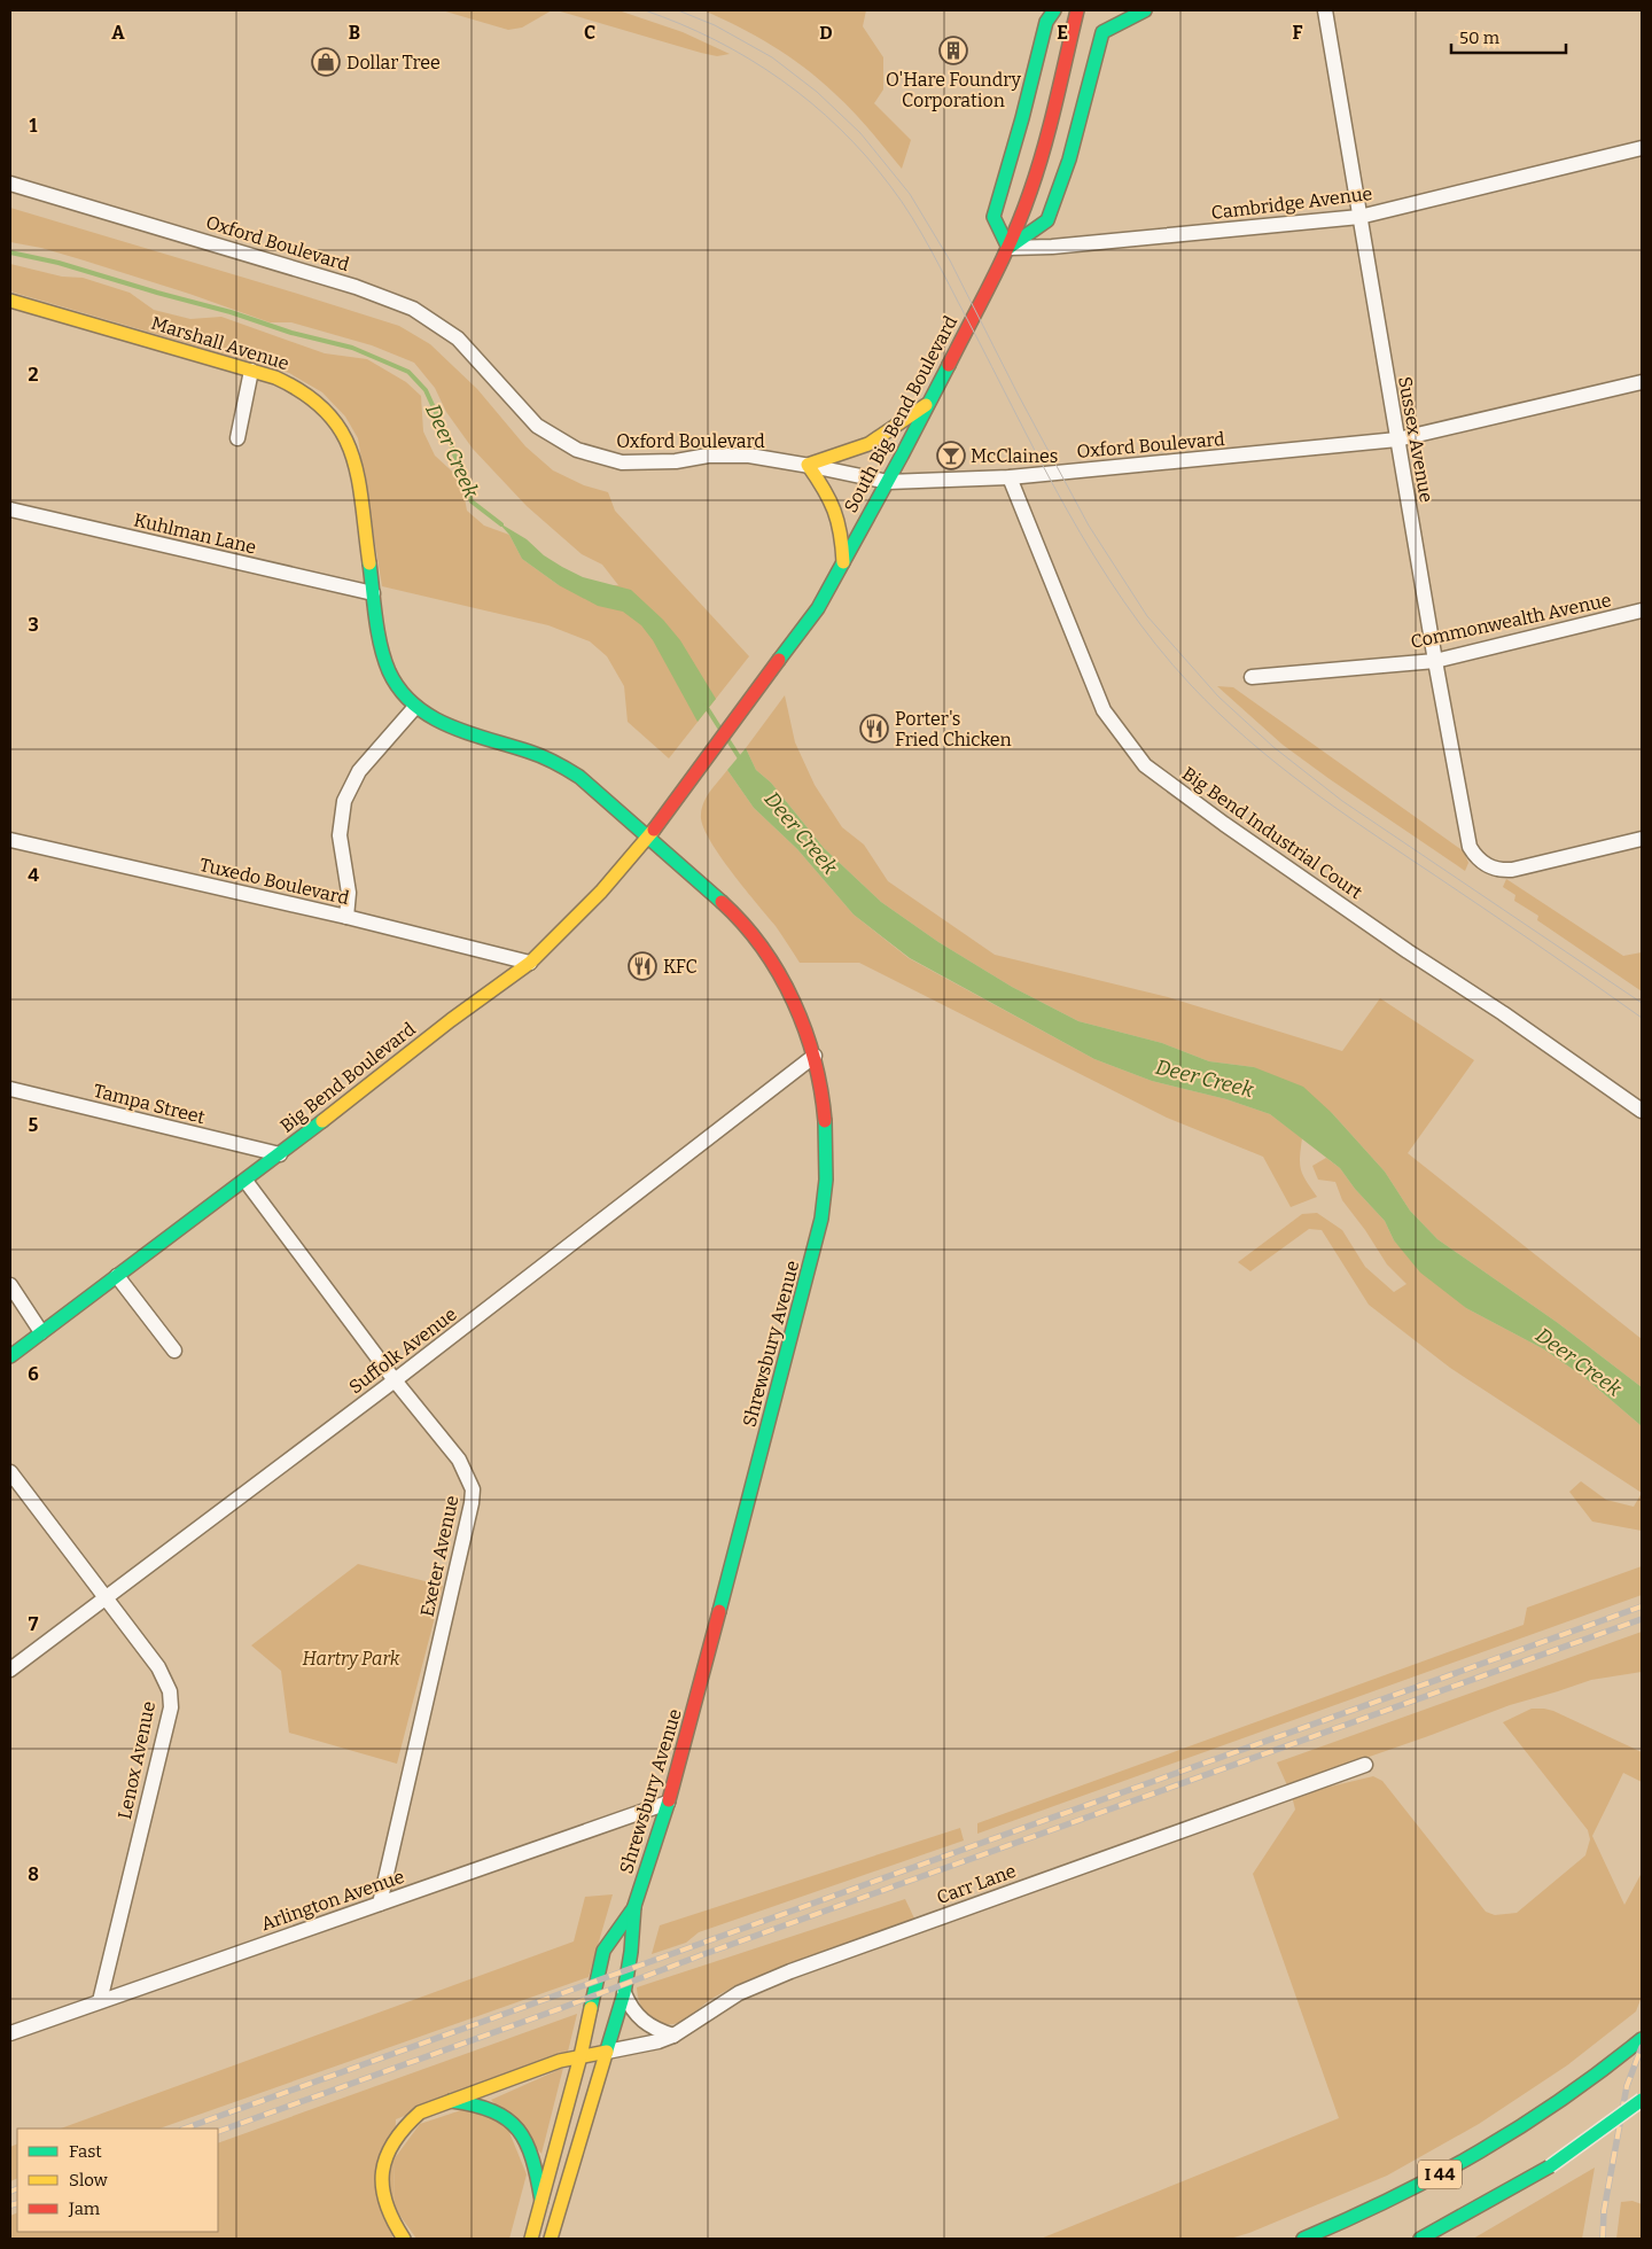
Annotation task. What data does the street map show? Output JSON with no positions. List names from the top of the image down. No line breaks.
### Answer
{"streets":{"main road":["Marshall Avenue","South Big Bend Boulevard","Big Bend Boulevard","Shrewsbury Avenue","I 44"],"street":["Cambridge Avenue","Oxford Boulevard","Sussex Avenue","Kuhlman Lane","Commonwealth Avenue","Big Bend Industrial Court","Tuxedo Boulevard","Tampa Street","Suffolk Avenue","Exeter Avenue","Lenox Avenue","Carr Lane","Arlington Avenue"]},"crossings":[["Cambridge Avenue","South Big Bend Boulevard"],["Cambridge Avenue","Sussex Avenue"],["Oxford Boulevard","South Big Bend Boulevard"],["Oxford Boulevard","Sussex Avenue"],["Oxford Boulevard","Big Bend Industrial Court"],["Marshall Avenue","Kuhlman Lane"],["Marshall Avenue","Shrewsbury Avenue"],["South Big Bend Boulevard","Big Bend Boulevard"],["Sussex Avenue","Commonwealth Avenue"],["Tuxedo Boulevard","Big Bend Boulevard"],["Big Bend Boulevard","Tampa Street"],["Big Bend Boulevard","Shrewsbury Avenue"],["Big Bend Boulevard","Exeter Avenue"],["Shrewsbury Avenue","Suffolk Avenue"],["Shrewsbury Avenue","Carr Lane"],["Shrewsbury Avenue","Arlington Avenue"],["Suffolk Avenue","Exeter Avenue"],["Suffolk Avenue","Lenox Avenue"],["Exeter Avenue","Arlington Avenue"],["Lenox Avenue","Arlington Avenue"]],"water":["Deer Creek"],"parks":["Hartry Park"],"places":{"building":["O'Hare Foundry Corporation"],"shop":["Dollar Tree"],"bar":["McClaines"],"restaurant":["Porter's Fried Chicken","KFC"]},"legend":["Fast","Slow","Jam"],"scale_bar":"50 m","grid":{"columns":["A","B","C","D","E","F"],"rows":["1","2","3","4","5","6","7","8"]}}
